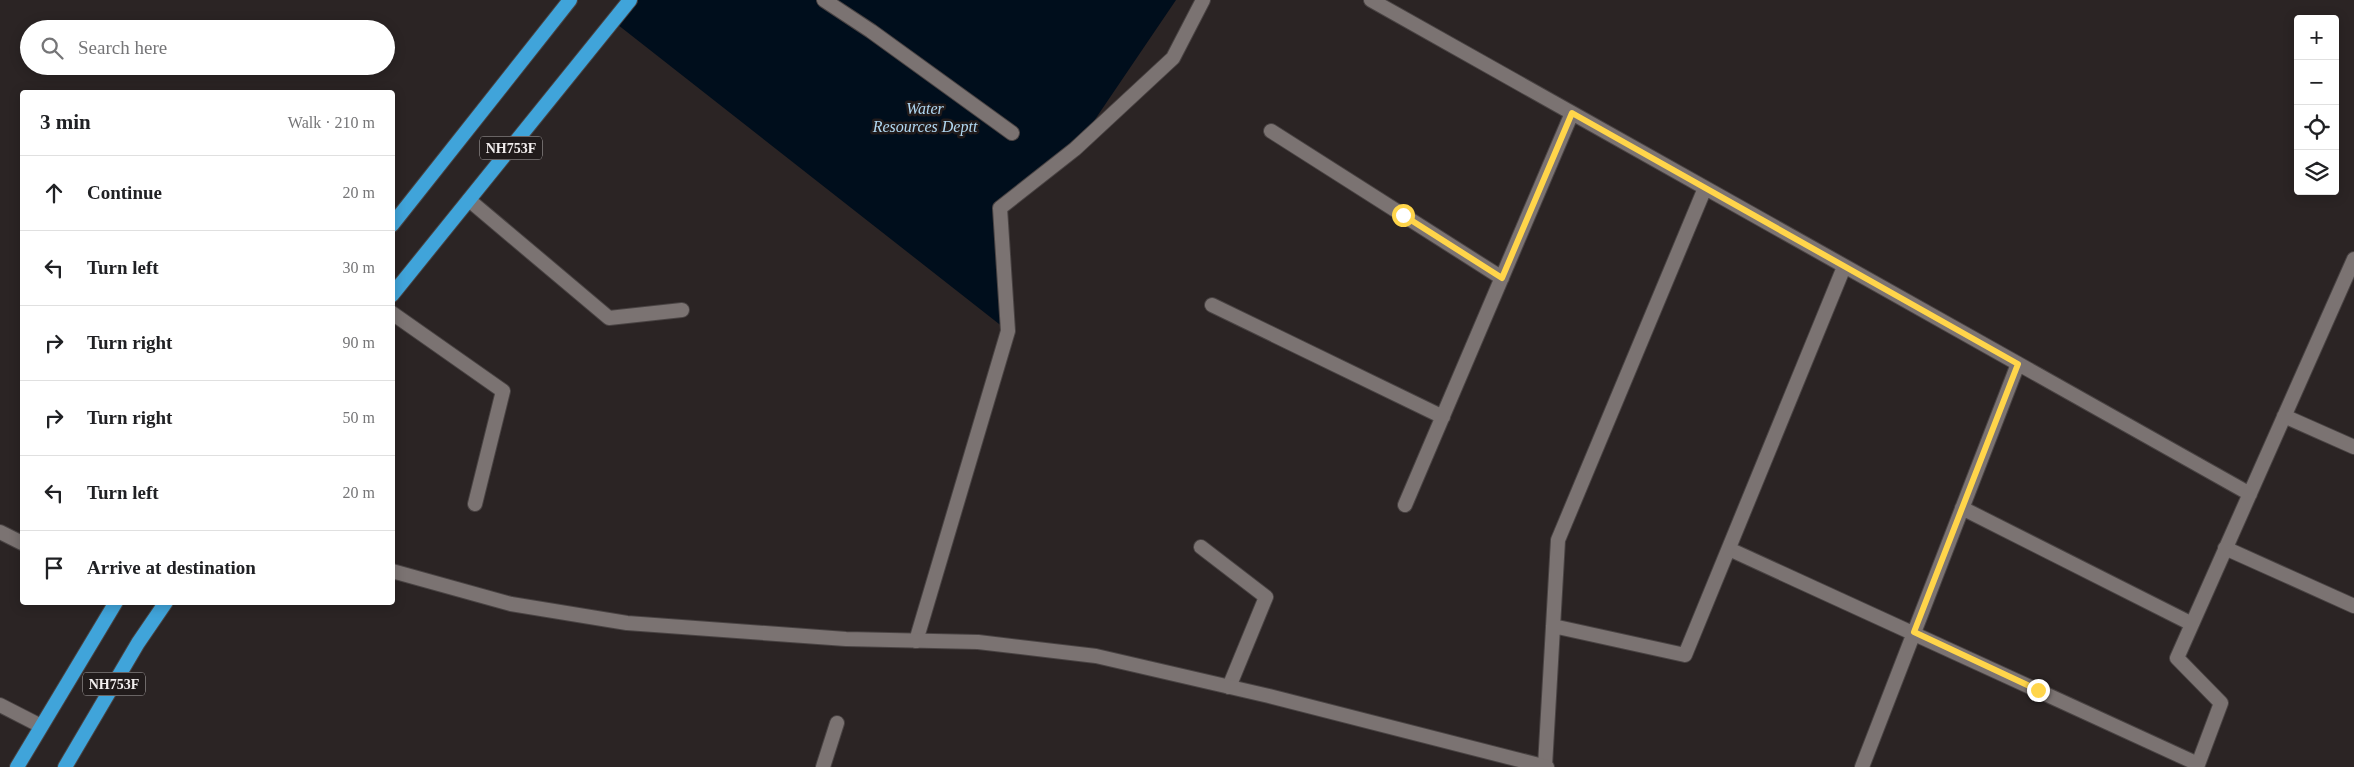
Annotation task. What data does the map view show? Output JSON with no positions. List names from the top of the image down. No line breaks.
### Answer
{"streets":{"highway":["NH753F"]},"water":["Water Resources Deptt"],"page":{"map_buttons":["+","−"],"search":"Search here","heading":["3 min","Walk · 210 m"],"list":[["Continue","20 m"],["Turn left","30 m"],["Turn right","90 m"],["Turn right","50 m"],["Turn left","20 m"],"Arrive at destination"]}}
